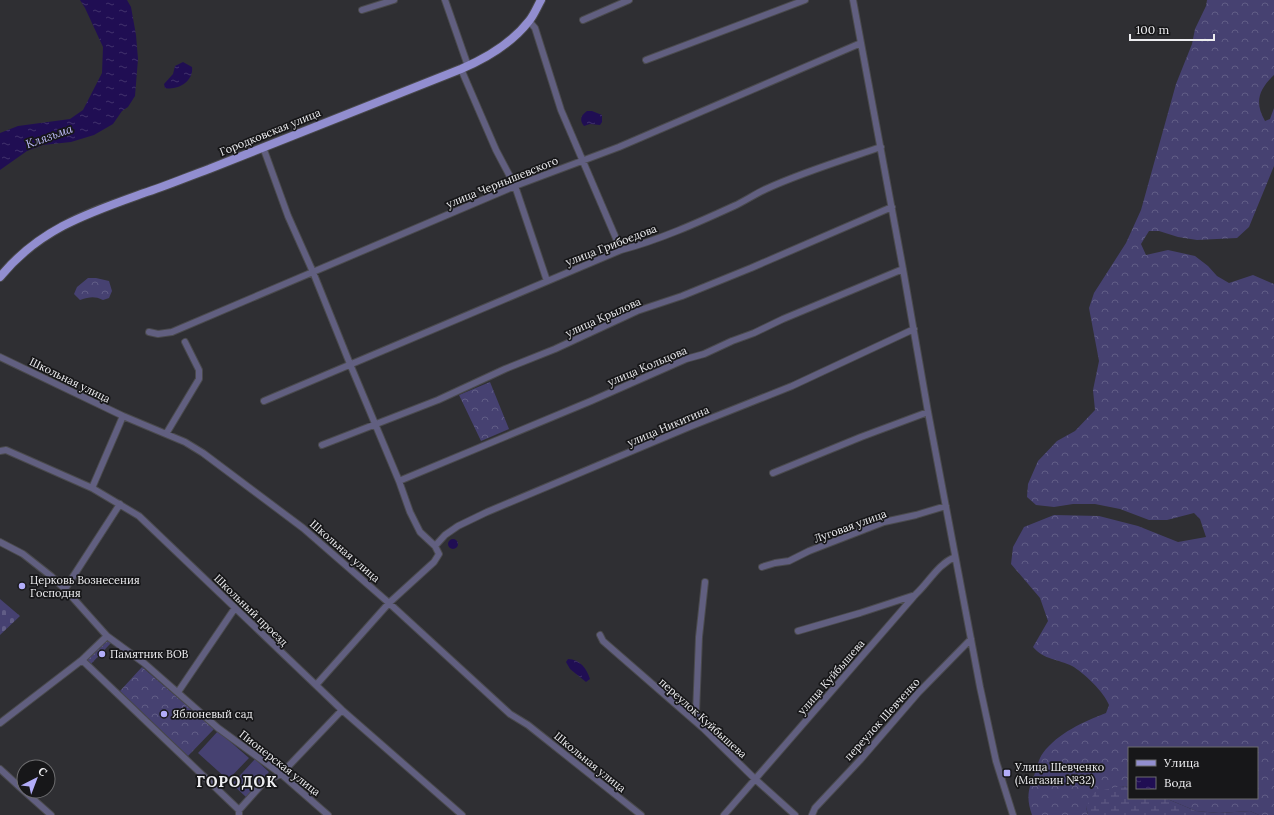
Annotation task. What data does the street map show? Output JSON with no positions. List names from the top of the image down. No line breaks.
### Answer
{"streets":{"main road":["Городковская улица"],"street":["улица Чернышевского","улица Грибоедова","улица Крылова","улица Кольцова","Школьная улица","улица Никитина","Луговая улица","Школьный проезд","улица Куйбышева","переулок Куйбышева","переулок Шевченко","Пионерская улица"]},"crossings":[["улица Куйбышева","переулок Куйбышева"]],"districts":["ГОРОДОК"],"water":["Клязьма"],"places":{"other":["Церковь Вознесения Господня","Памятник ВОВ","Яблоневый сад"],"transit":["Улица Шевченко (Магазин №32)"]},"legend":["Улица","Вода"],"scale_bar":"100 m","north":"top right"}
